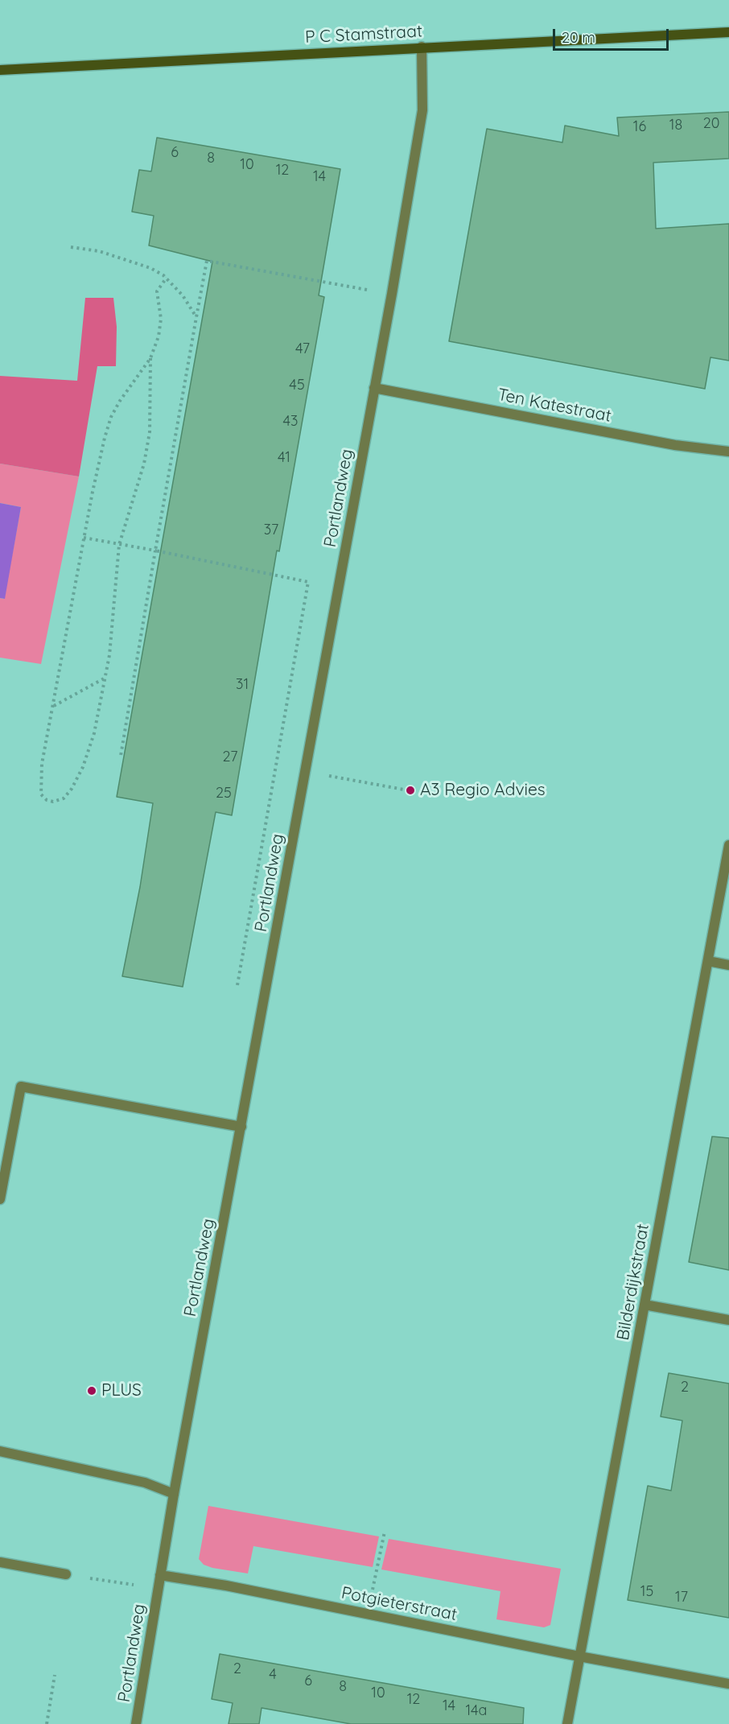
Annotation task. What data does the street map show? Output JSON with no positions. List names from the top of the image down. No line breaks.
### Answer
{"streets":{"street":["P C Stamstraat","Ten Katestraat","Portlandweg","Bilderdijkstraat","Potgieterstraat"]},"crossings":[["P C Stamstraat","Portlandweg"],["Ten Katestraat","Portlandweg"],["Portlandweg","Potgieterstraat"],["Bilderdijkstraat","Potgieterstraat"]],"places":["A3 Regio Advies","PLUS"],"house_numbers":["20","18","16","6","8","10","12","14","47","45","43","41","37","31","27","25","2","15","17","2","4","6","8","10","12","14","14a"],"scale_bar":"20 m"}
